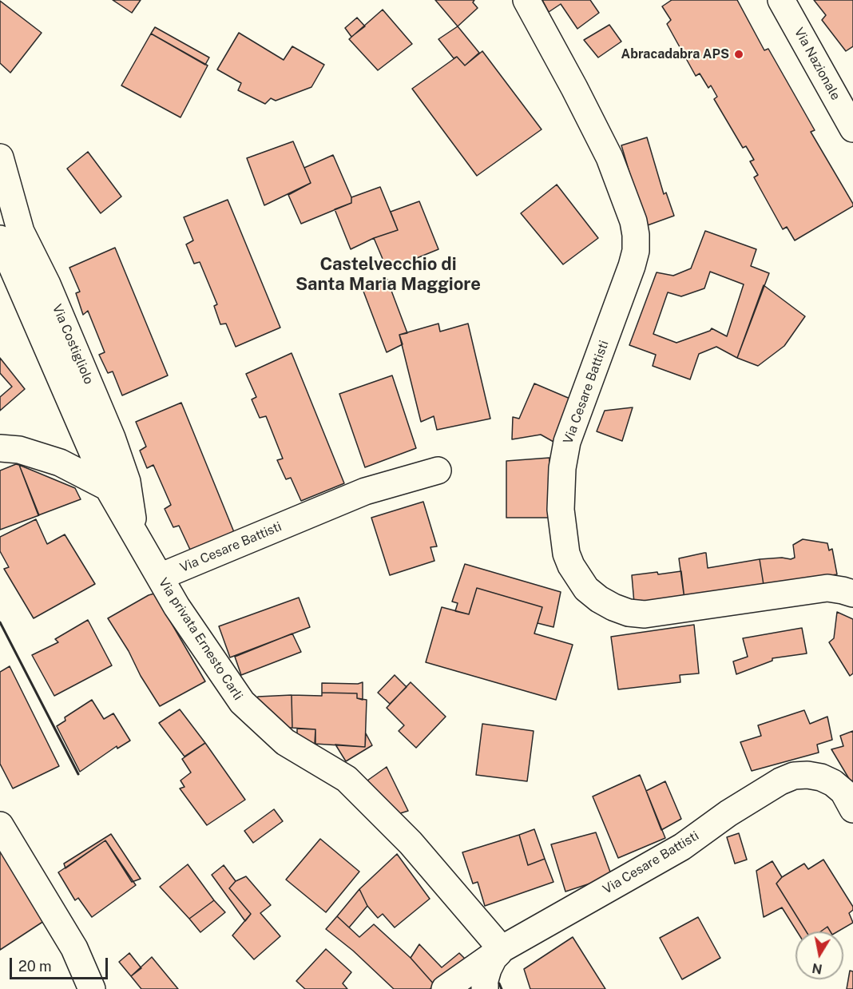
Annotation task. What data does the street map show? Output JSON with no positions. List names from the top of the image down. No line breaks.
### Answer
{"streets":{"street":["Via Nazionale","Via Costigliolo","Via Cesare Battisti","Via privata Ernesto Carli"]},"crossings":[["Via Costigliolo","Via privata Ernesto Carli"],["Via Cesare Battisti","Via privata Ernesto Carli"]],"districts":["Castelvecchio di Santa Maria Maggiore"],"places":["Abracadabra APS"],"scale_bar":"20 m","north":"bottom"}
